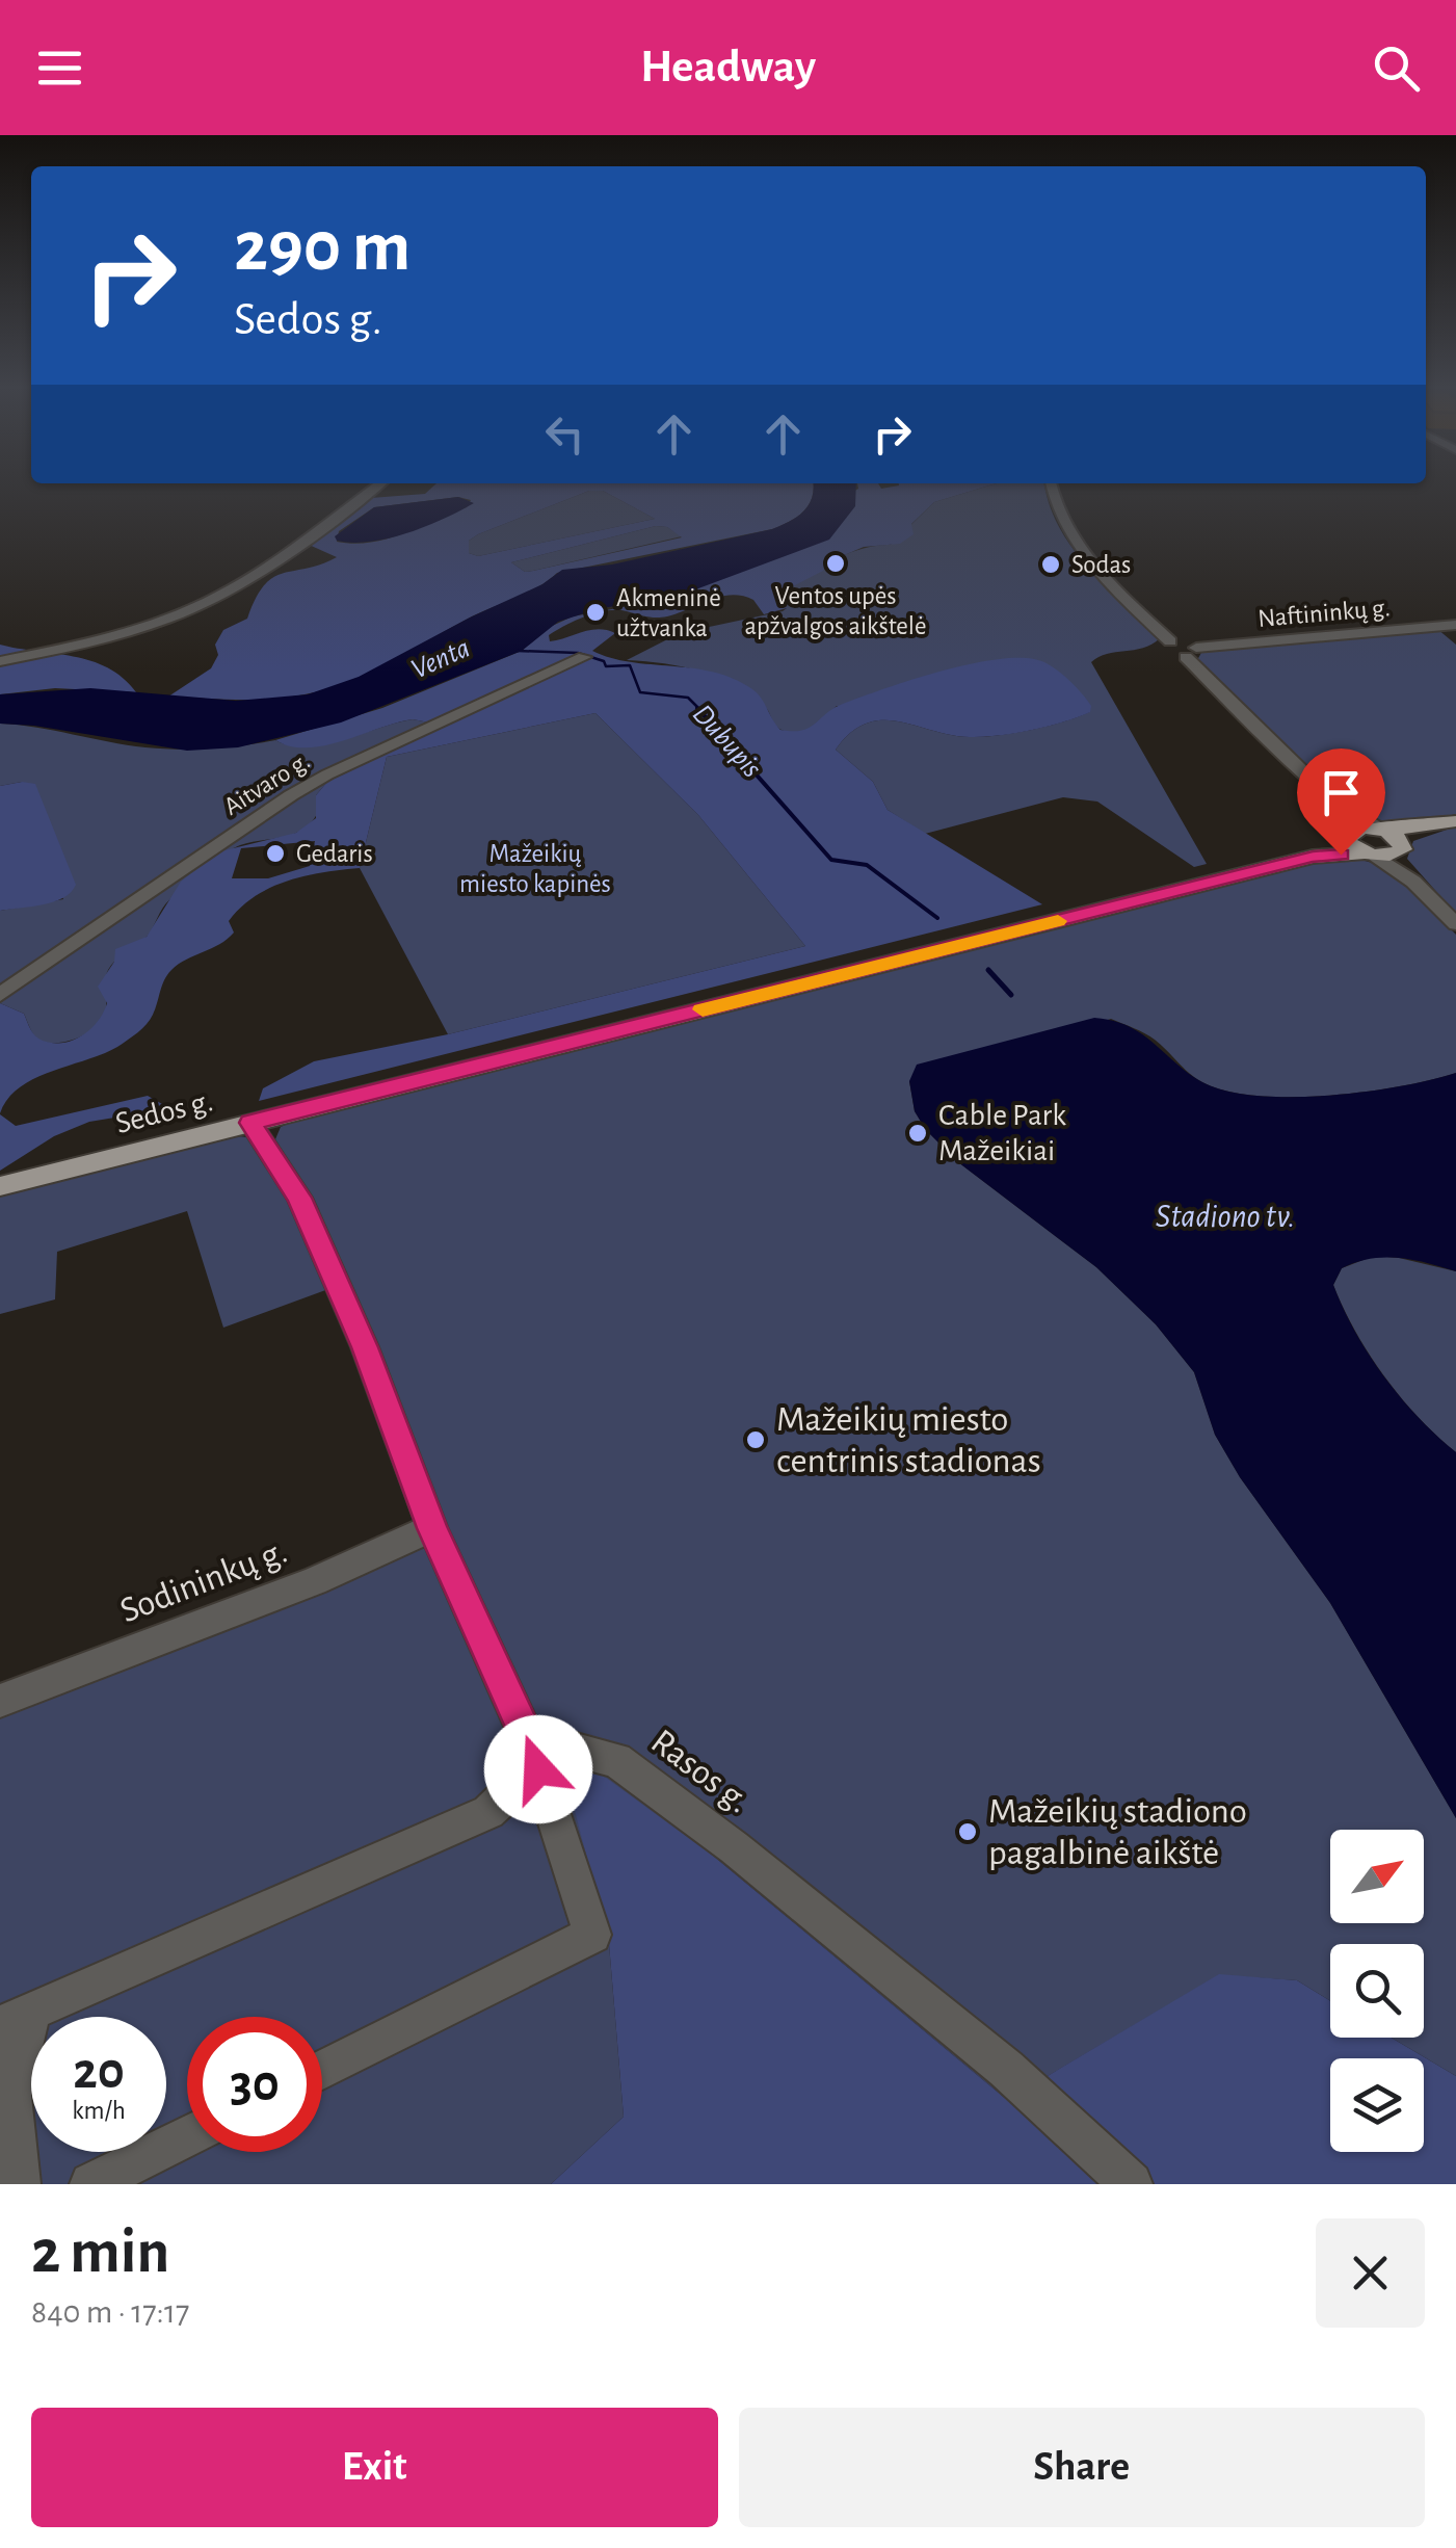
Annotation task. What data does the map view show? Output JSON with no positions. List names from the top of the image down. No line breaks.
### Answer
{"streets":{"main road":["Sedos g."],"street":["Naftininkų g.","Aitvaro g.","Sodininkų g.","Rasos g."]},"water":["Venta","Dubupis","Stadiono tv."],"parks":["Mažeikių miesto kapinės"],"places":["Ventos upės apžvalgos aikštelė","Sodas","Akmeninė užtvanka","Gedaris","Cable Park Mažeikiai","Mažeikių miesto centrinis stadionas","Mažeikių stadiono pagalbinė aikštė"],"north":"top right","page":{"header":"Headway","turn":["290 m","Sedos g."],"speed":"20 km/h","limit":"30","heading":["2 min","840 m · 17:17"],"buttons":["Exit","Share"]}}
